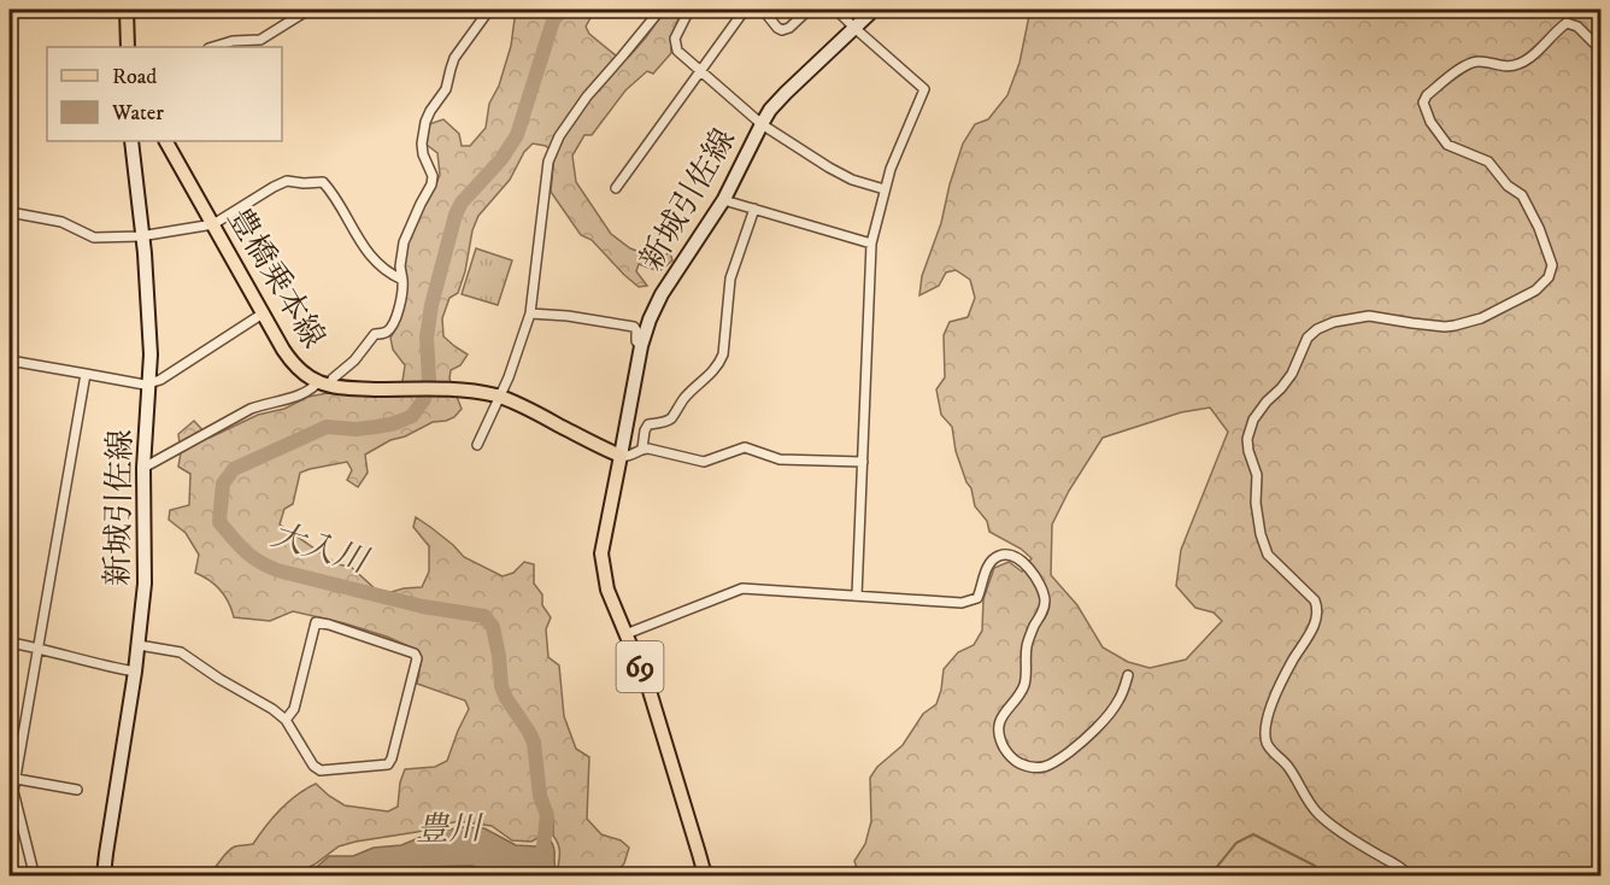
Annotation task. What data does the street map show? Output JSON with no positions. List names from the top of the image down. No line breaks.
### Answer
{"streets":{"main road":["新城引佐線","豊橋乗本線","69"]},"crossings":[["新城引佐線","豊橋乗本線"],["新城引佐線","69"],["豊橋乗本線","69"]],"water":["大入川","豊川"],"legend":["Road","Water"]}
